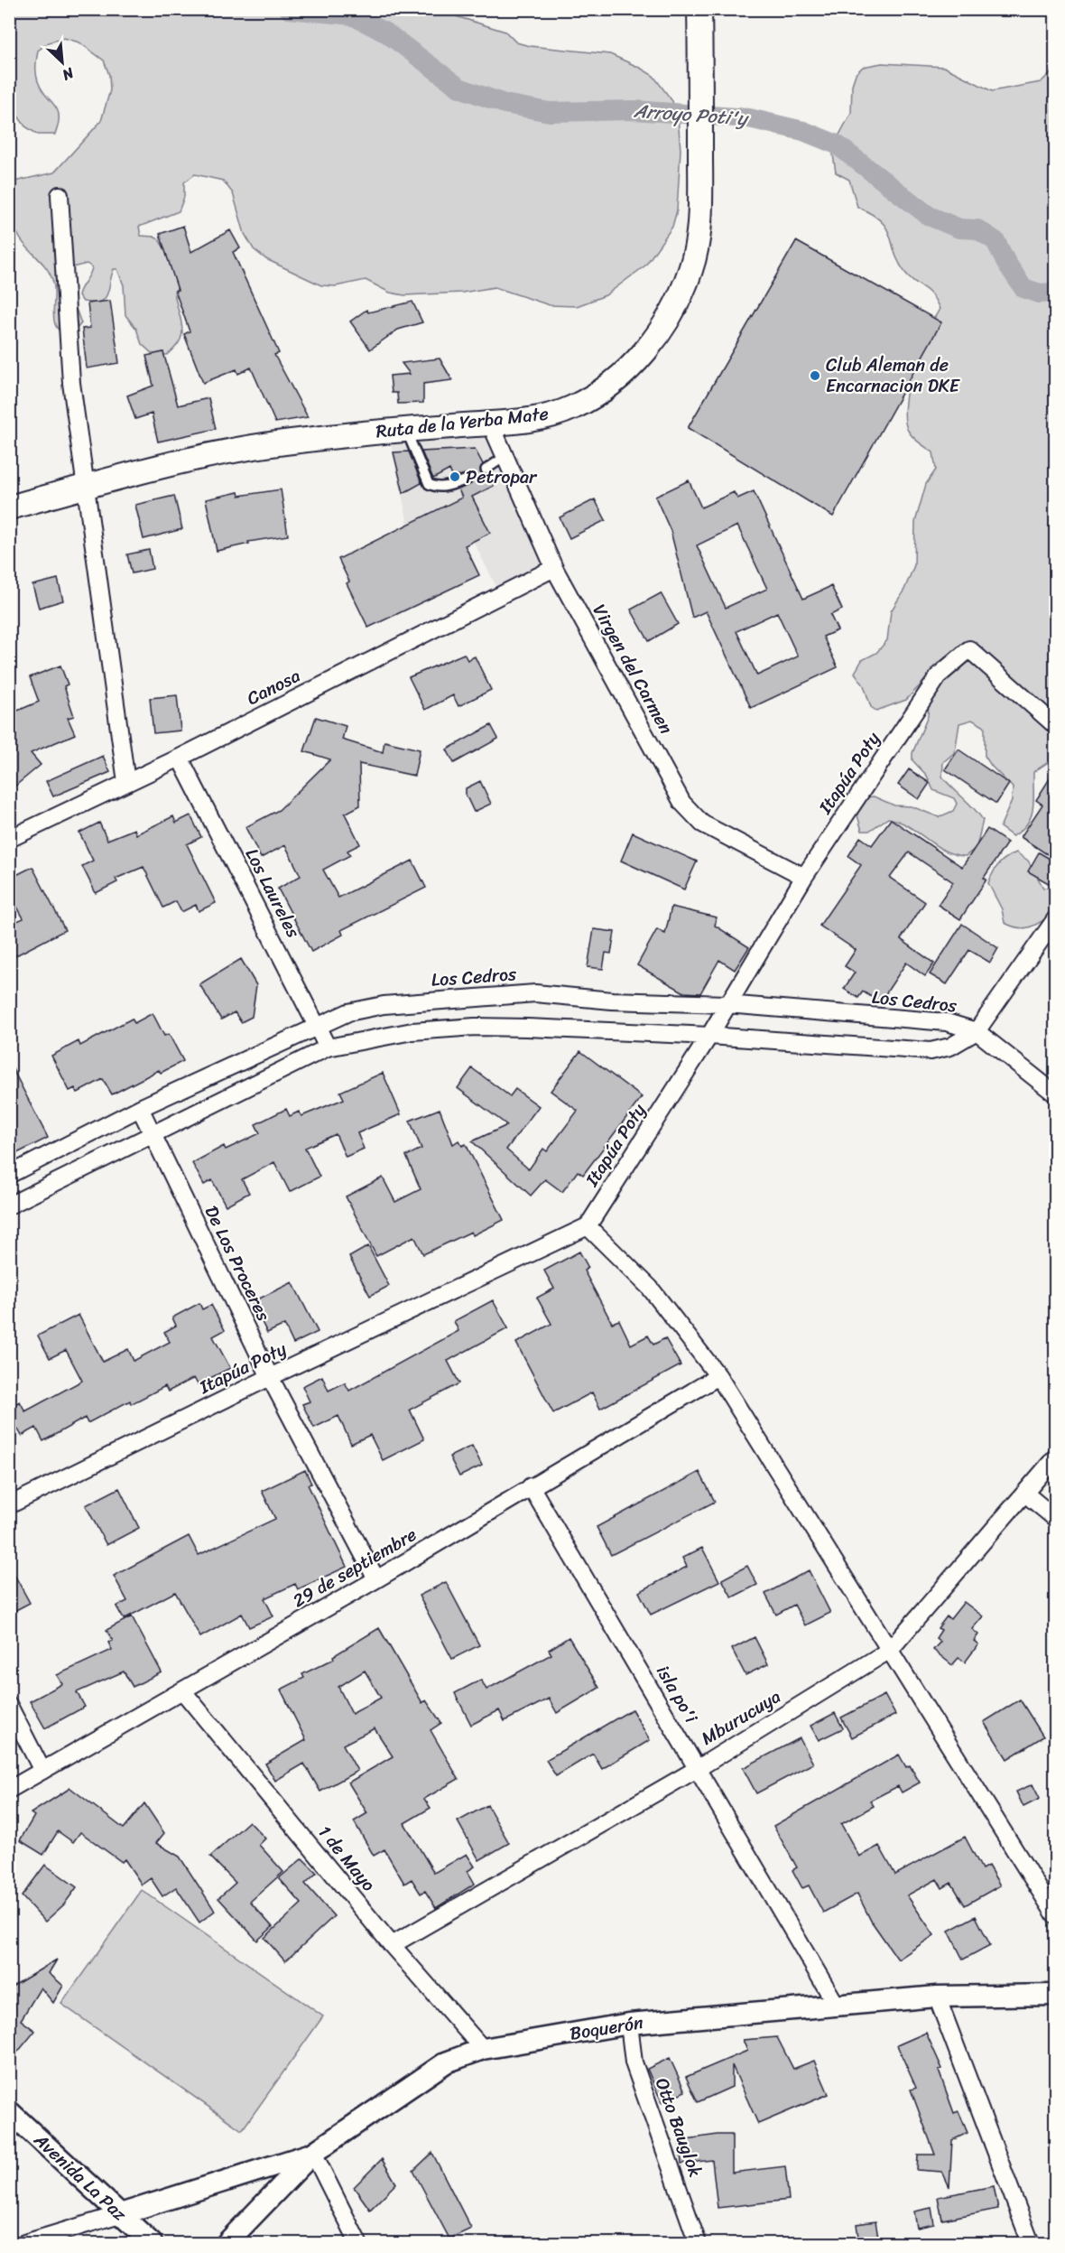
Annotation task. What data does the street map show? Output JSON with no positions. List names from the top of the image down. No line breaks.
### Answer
{"streets":{"main road":["Ruta de la Yerba Mate"],"street":["Virgen del Carmen","Canosa","Itapúa Poty","Los Laureles","Los Cedros","De Los Proceres","29 de septiembre","isla po'i","Mburucuya","1 de Mayo","Boquerón","Otto Bauglok","Avenida La Paz"]},"crossings":[["Ruta de la Yerba Mate","Virgen del Carmen"],["Virgen del Carmen","Canosa"],["Virgen del Carmen","Itapúa Poty"],["Canosa","Los Laureles"],["Itapúa Poty","Los Cedros"],["Itapúa Poty","De Los Proceres"],["Los Laureles","Los Cedros"],["Los Cedros","De Los Proceres"],["De Los Proceres","29 de septiembre"],["29 de septiembre","isla po'i"],["29 de septiembre","1 de Mayo"],["isla po'i","Mburucuya"],["isla po'i","Boquerón"],["Mburucuya","1 de Mayo"],["1 de Mayo","Boquerón"],["Boquerón","Otto Bauglok"]],"water":["Arroyo Poti'y"],"places":["Club Aleman de Encarnacion DKE","Petropar"],"north":"bottom right"}
